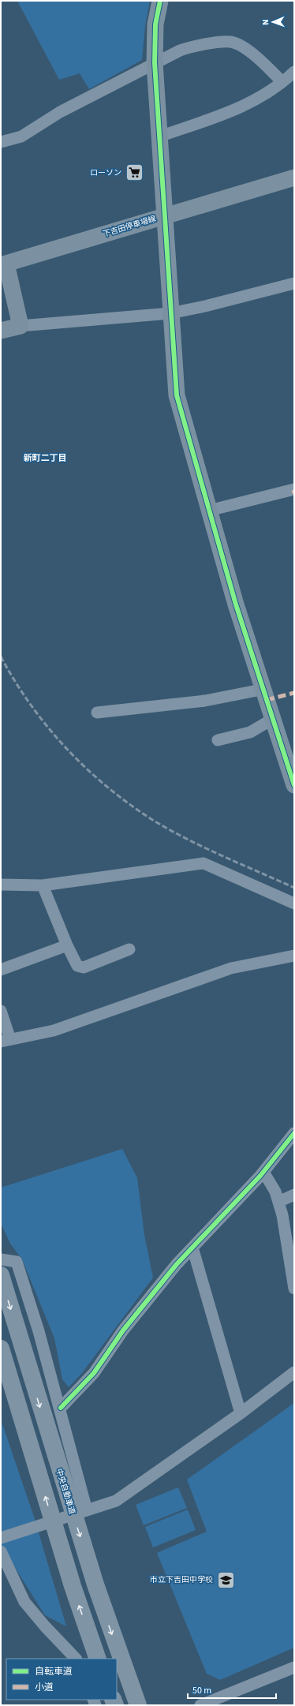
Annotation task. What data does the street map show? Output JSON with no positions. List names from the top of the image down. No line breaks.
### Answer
{"streets":{"highway":["中央自動車道"],"street":["下吉田停車場線"]},"districts":["新町二丁目"],"places":{"supermarket":["ローソン"],"school or university":["市立下吉田中学校"]},"legend":["自転車道","小道"],"scale_bar":"50 m","north":"left"}
